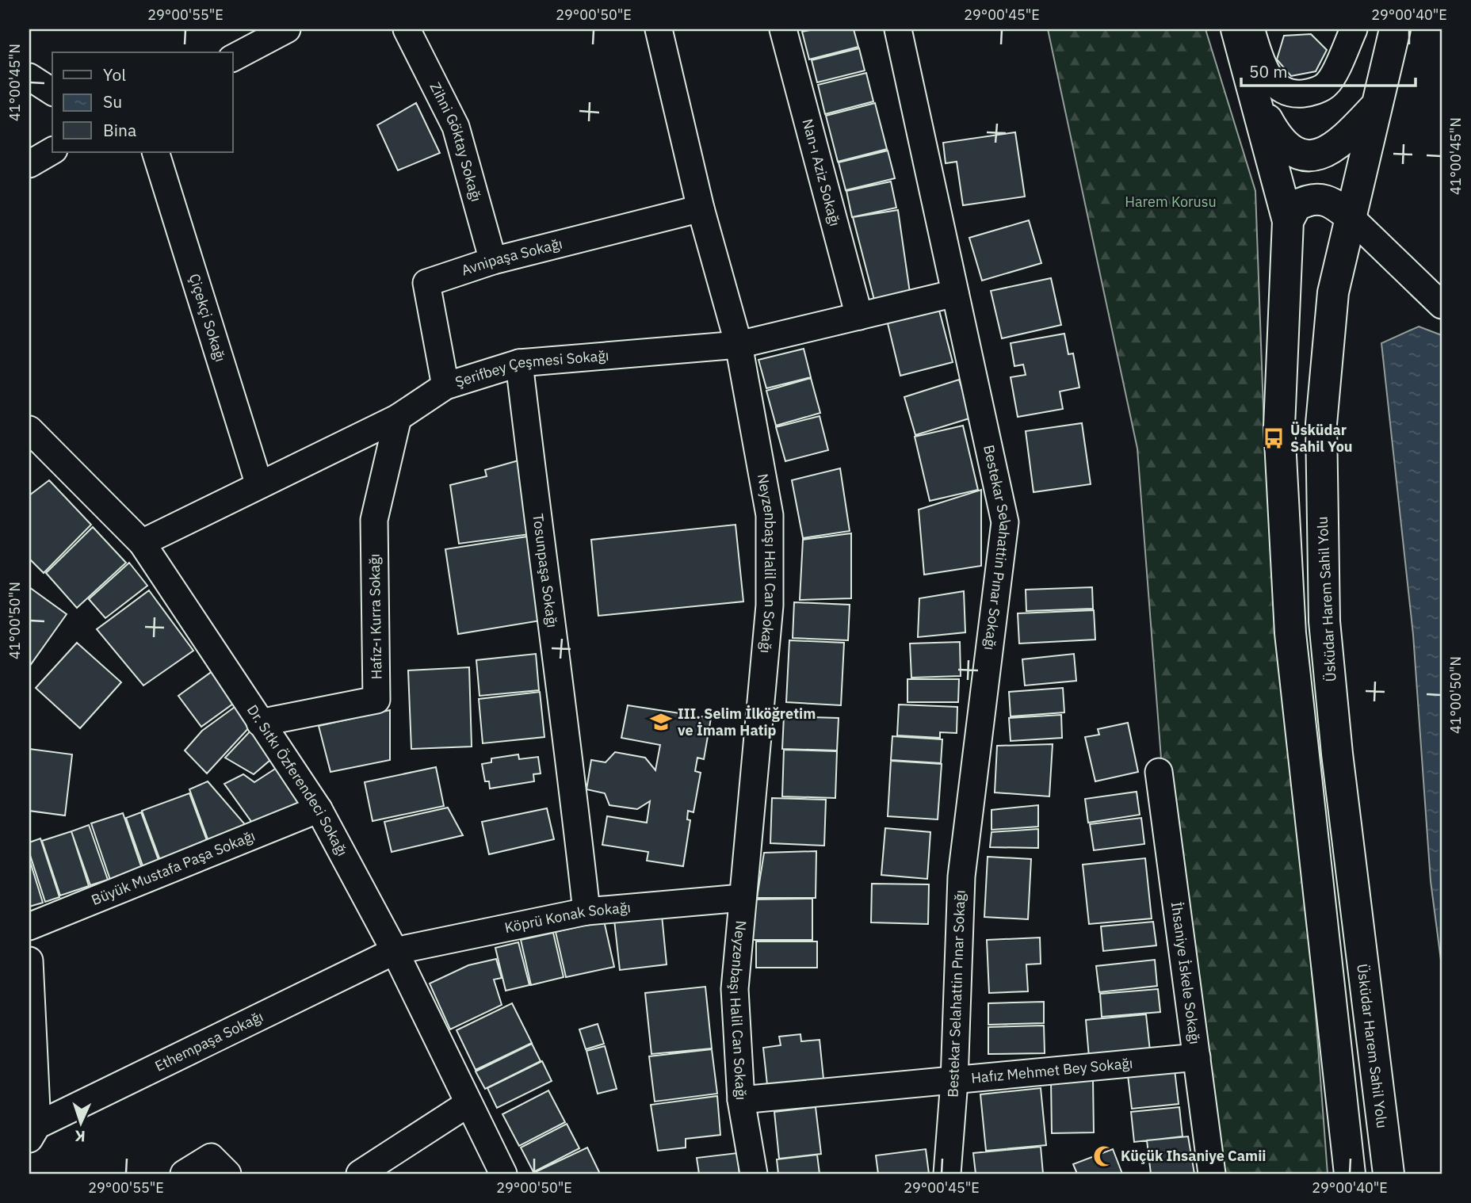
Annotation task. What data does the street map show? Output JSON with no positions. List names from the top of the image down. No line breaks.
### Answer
{"streets":{"main road":["Üsküdar Harem Sahil Yolu"],"street":["Zihni Göktay Sokağı","Nan-ı Aziz Sokağı","Avnipaşa Sokağı","Çiçekçi Sokağı","Şerifbey Çeşmesi Sokağı","Bestekar Selahattin Pınar Sokağı","Neyzenbaşı Halil Can Sokağı","Tosunpaşa Sokağı","Hafız-ı Kurra Sokağı","Dr. Sıtkı Özferendeci Sokağı","Büyük Mustafa Paşa Sokağı","Köprü Konak Sokağı","İhsaniye İskele Sokağı","Ethempaşa Sokağı","Hafız Mehmet Bey Sokağı"]},"crossings":[["Zihni Göktay Sokağı","Avnipaşa Sokağı"],["Nan-ı Aziz Sokağı","Şerifbey Çeşmesi Sokağı"],["Avnipaşa Sokağı","Şerifbey Çeşmesi Sokağı"],["Avnipaşa Sokağı","Neyzenbaşı Halil Can Sokağı"],["Çiçekçi Sokağı","Şerifbey Çeşmesi Sokağı"],["Şerifbey Çeşmesi Sokağı","Bestekar Selahattin Pınar Sokağı"],["Şerifbey Çeşmesi Sokağı","Neyzenbaşı Halil Can Sokağı"],["Şerifbey Çeşmesi Sokağı","Tosunpaşa Sokağı"],["Şerifbey Çeşmesi Sokağı","Hafız-ı Kurra Sokağı"],["Şerifbey Çeşmesi Sokağı","Dr. Sıtkı Özferendeci Sokağı"],["Bestekar Selahattin Pınar Sokağı","Hafız Mehmet Bey Sokağı"],["Neyzenbaşı Halil Can Sokağı","Köprü Konak Sokağı"],["Neyzenbaşı Halil Can Sokağı","Hafız Mehmet Bey Sokağı"],["Tosunpaşa Sokağı","Köprü Konak Sokağı"],["Hafız-ı Kurra Sokağı","Dr. Sıtkı Özferendeci Sokağı"],["Dr. Sıtkı Özferendeci Sokağı","Büyük Mustafa Paşa Sokağı"],["Dr. Sıtkı Özferendeci Sokağı","Köprü Konak Sokağı"],["Dr. Sıtkı Özferendeci Sokağı","Ethempaşa Sokağı"],["Köprü Konak Sokağı","Ethempaşa Sokağı"],["İhsaniye İskele Sokağı","Hafız Mehmet Bey Sokağı"]],"parks":["Harem Korusu"],"places":{"bus stop":["Üsküdar Sahil You"],"school or university":["III. Selim İlköğretim ve İmam Hatip"],"mosque":["Küçük Ihsaniye Camii"]},"legend":["Yol","Su","Bina"],"scale_bar":"50 m","north":"bottom","coordinates":["29°00'55\"E","29°00'50\"E","29°00'45\"E","29°00'40\"E","41°00'45\"N","41°00'50\"N"]}
